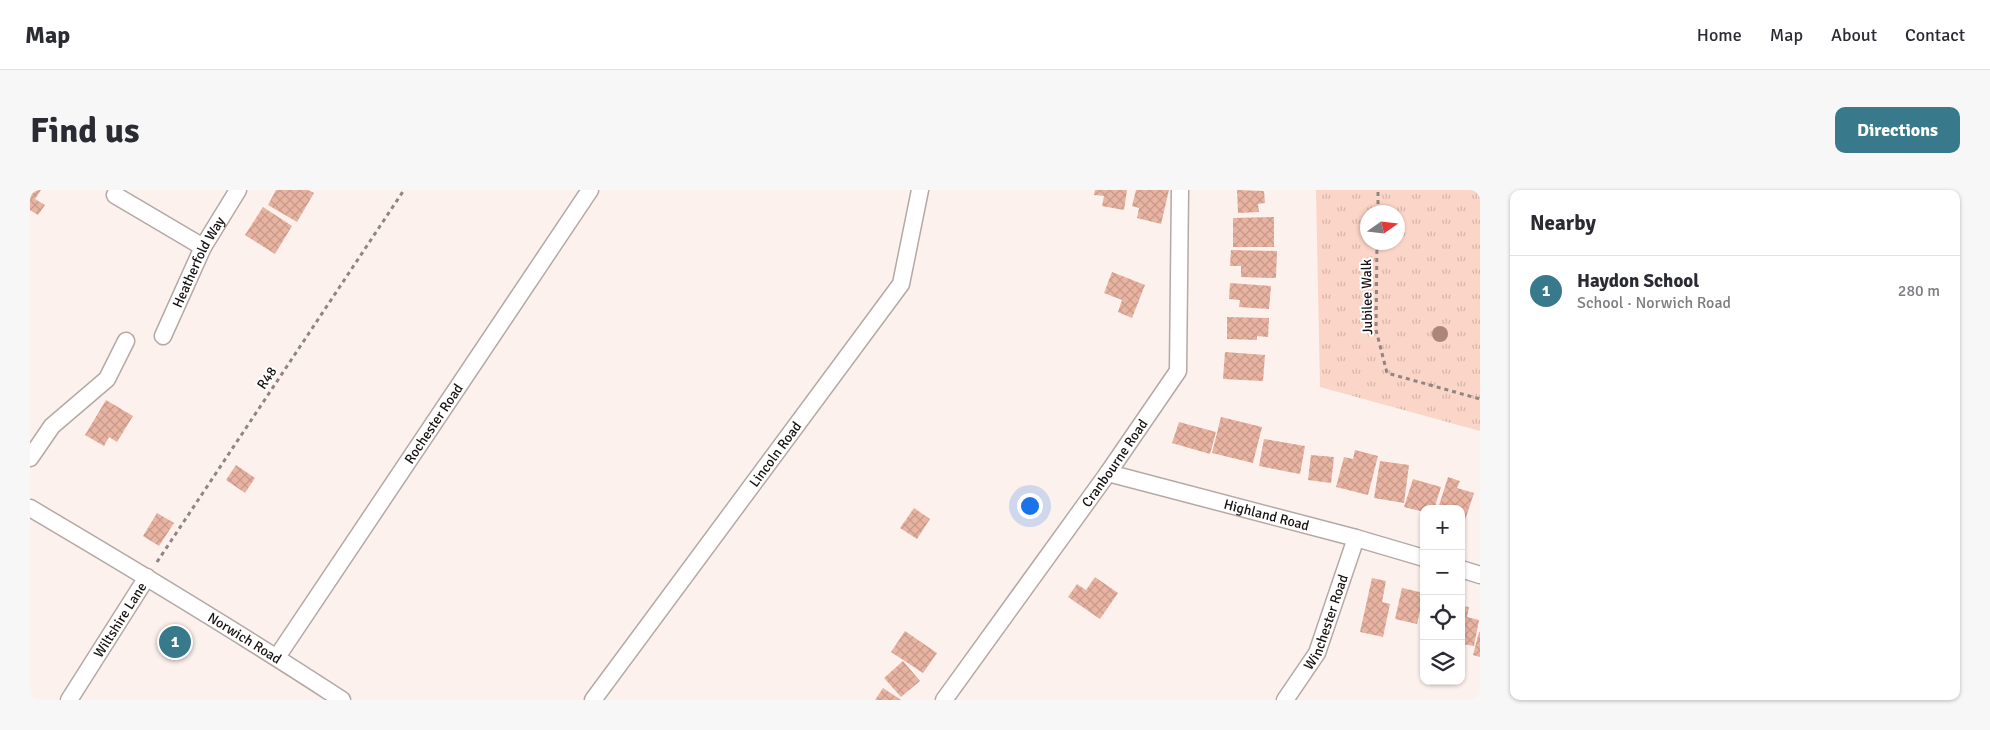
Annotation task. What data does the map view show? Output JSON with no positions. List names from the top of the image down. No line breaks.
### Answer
{"streets":{"street":["Heatherfold Way","Rochester Road","Lincoln Road","Cranbourne Road","Highland Road","Wiltshire Lane","Winchester Road","Norwich Road"],"path":["Jubilee Walk","R48"]},"crossings":[["R48","Wiltshire Lane"],["R48","Norwich Road"],["Rochester Road","Norwich Road"],["Cranbourne Road","Highland Road"],["Highland Road","Winchester Road"],["Wiltshire Lane","Norwich Road"]],"north":"right","page":{"header":"Map","nav":["Home","Map","About","Contact"],"buttons":"Directions","title":"Find us","heading":"Nearby","list":[{"mark":"1","name":"Haydon School","note":"School · Norwich Road","value":"280 m"}],"map_buttons":["+","−"],"pins":"1"}}
